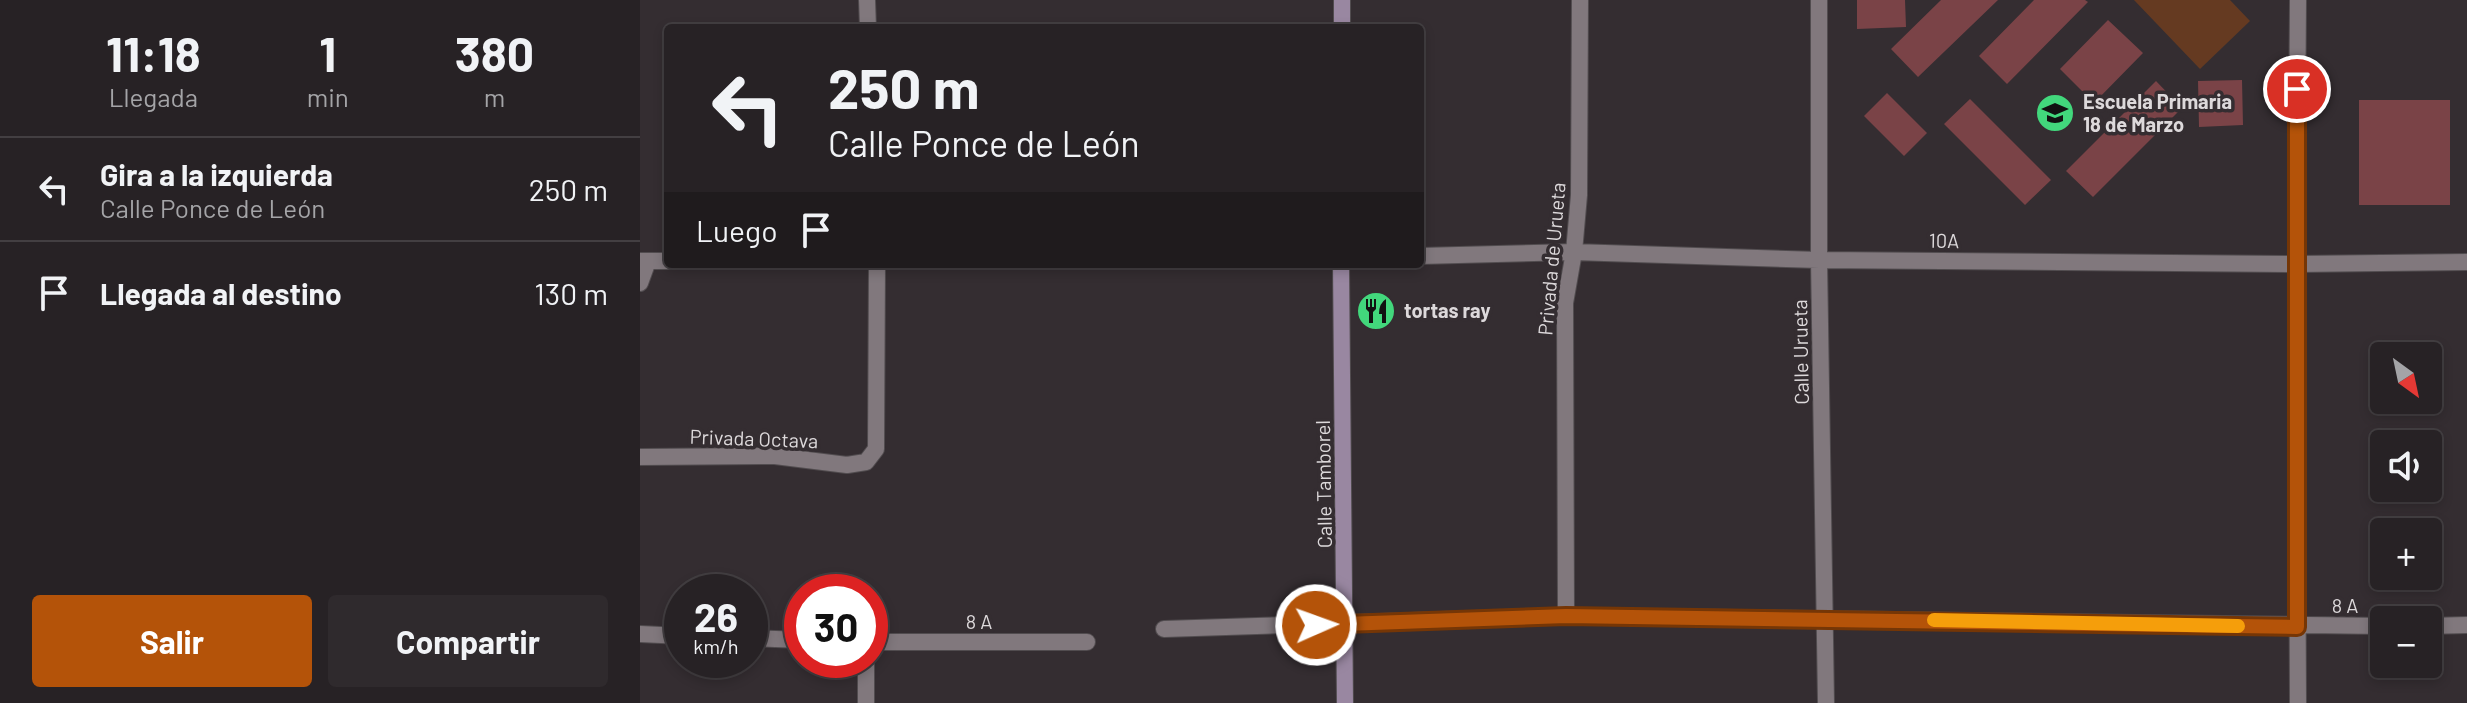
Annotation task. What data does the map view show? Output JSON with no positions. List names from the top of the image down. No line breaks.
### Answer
{"streets":{"main road":["Calle Tamborel"],"street":["10A","Privada de Urueta","Calle Urueta","Privada Octava","8 A"]},"crossings":[["10A","Privada de Urueta"],["10A","Calle Urueta"],["Privada de Urueta","8 A"],["Calle Urueta","8 A"],["Calle Tamborel","8 A"]],"places":{"school or university":["Escuela Primaria 18 de Marzo"],"restaurant":["tortas ray"]},"north":"bottom right","page":{"eta":["11:18","Llegada","1","min","380","m"],"turn":["250 m","Calle Ponce de León"],"list":[{"name":"Gira a la izquierda","note":"Calle Ponce de León","value":"250 m"},{"name":"Llegada al destino","value":"130 m"}],"then":"Luego","map_buttons":["+","−"],"speed":"26 km/h","limit":"30","buttons":["Salir","Compartir"]}}
